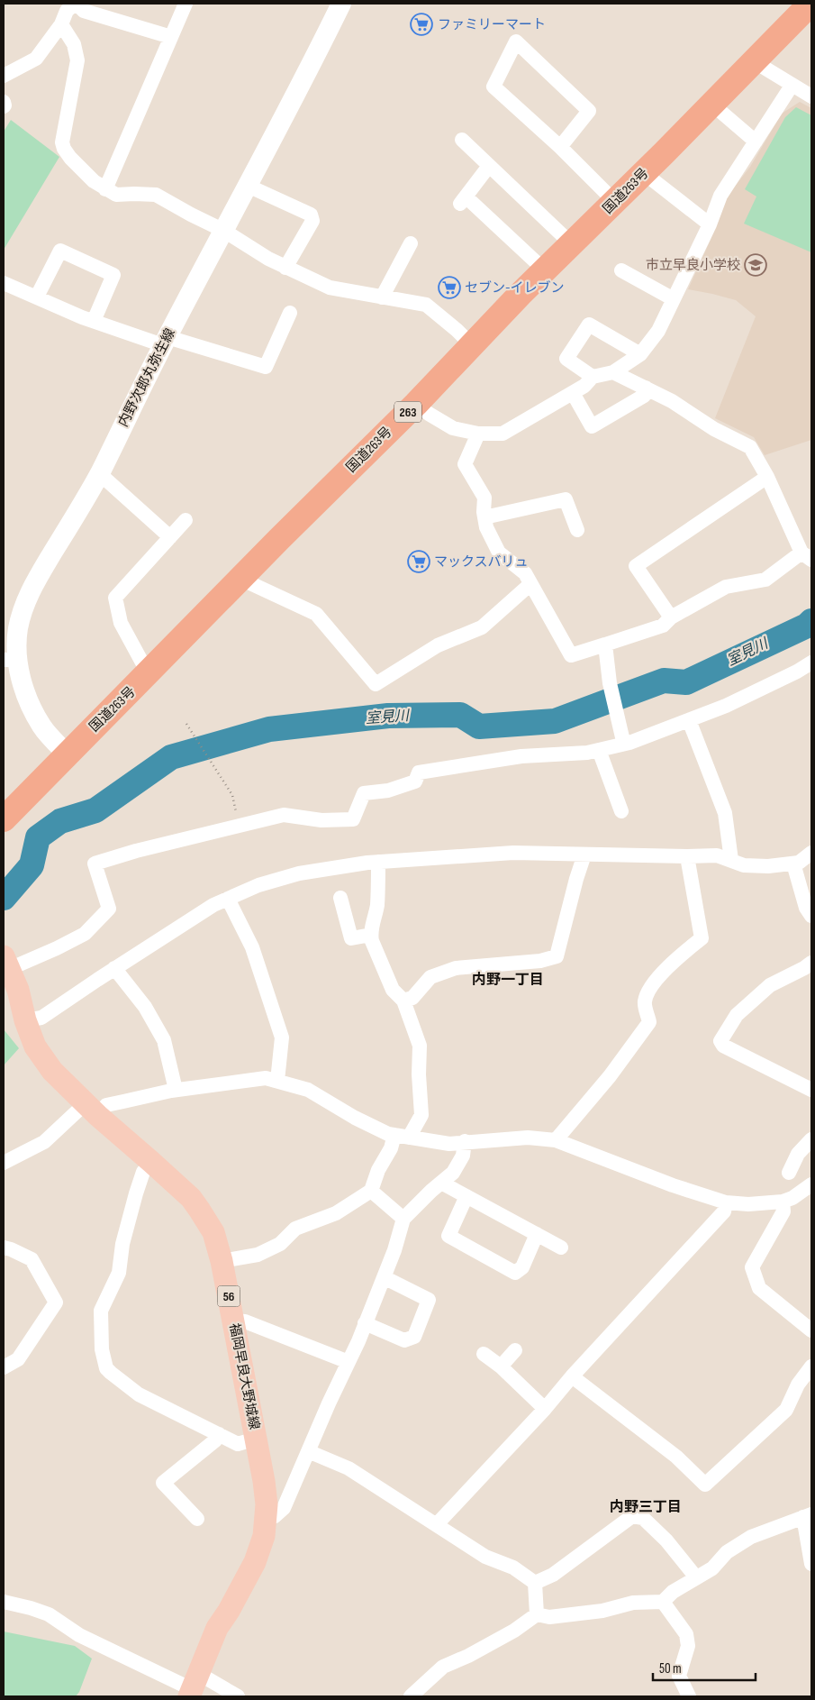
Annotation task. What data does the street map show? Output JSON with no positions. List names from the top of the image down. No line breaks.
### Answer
{"streets":{"highway":["国道263号","263"],"main road":["内野次郎丸弥生線","56","福岡早良大野城線"]},"crossings":[["国道263号","内野次郎丸弥生線"]],"districts":["内野一丁目","内野三丁目"],"water":["室見川"],"places":{"supermarket":["ファミリーマート","セブン-イレブン","マックスバリュ"],"school or university":["市立早良小学校"]},"scale_bar":"50 m"}
